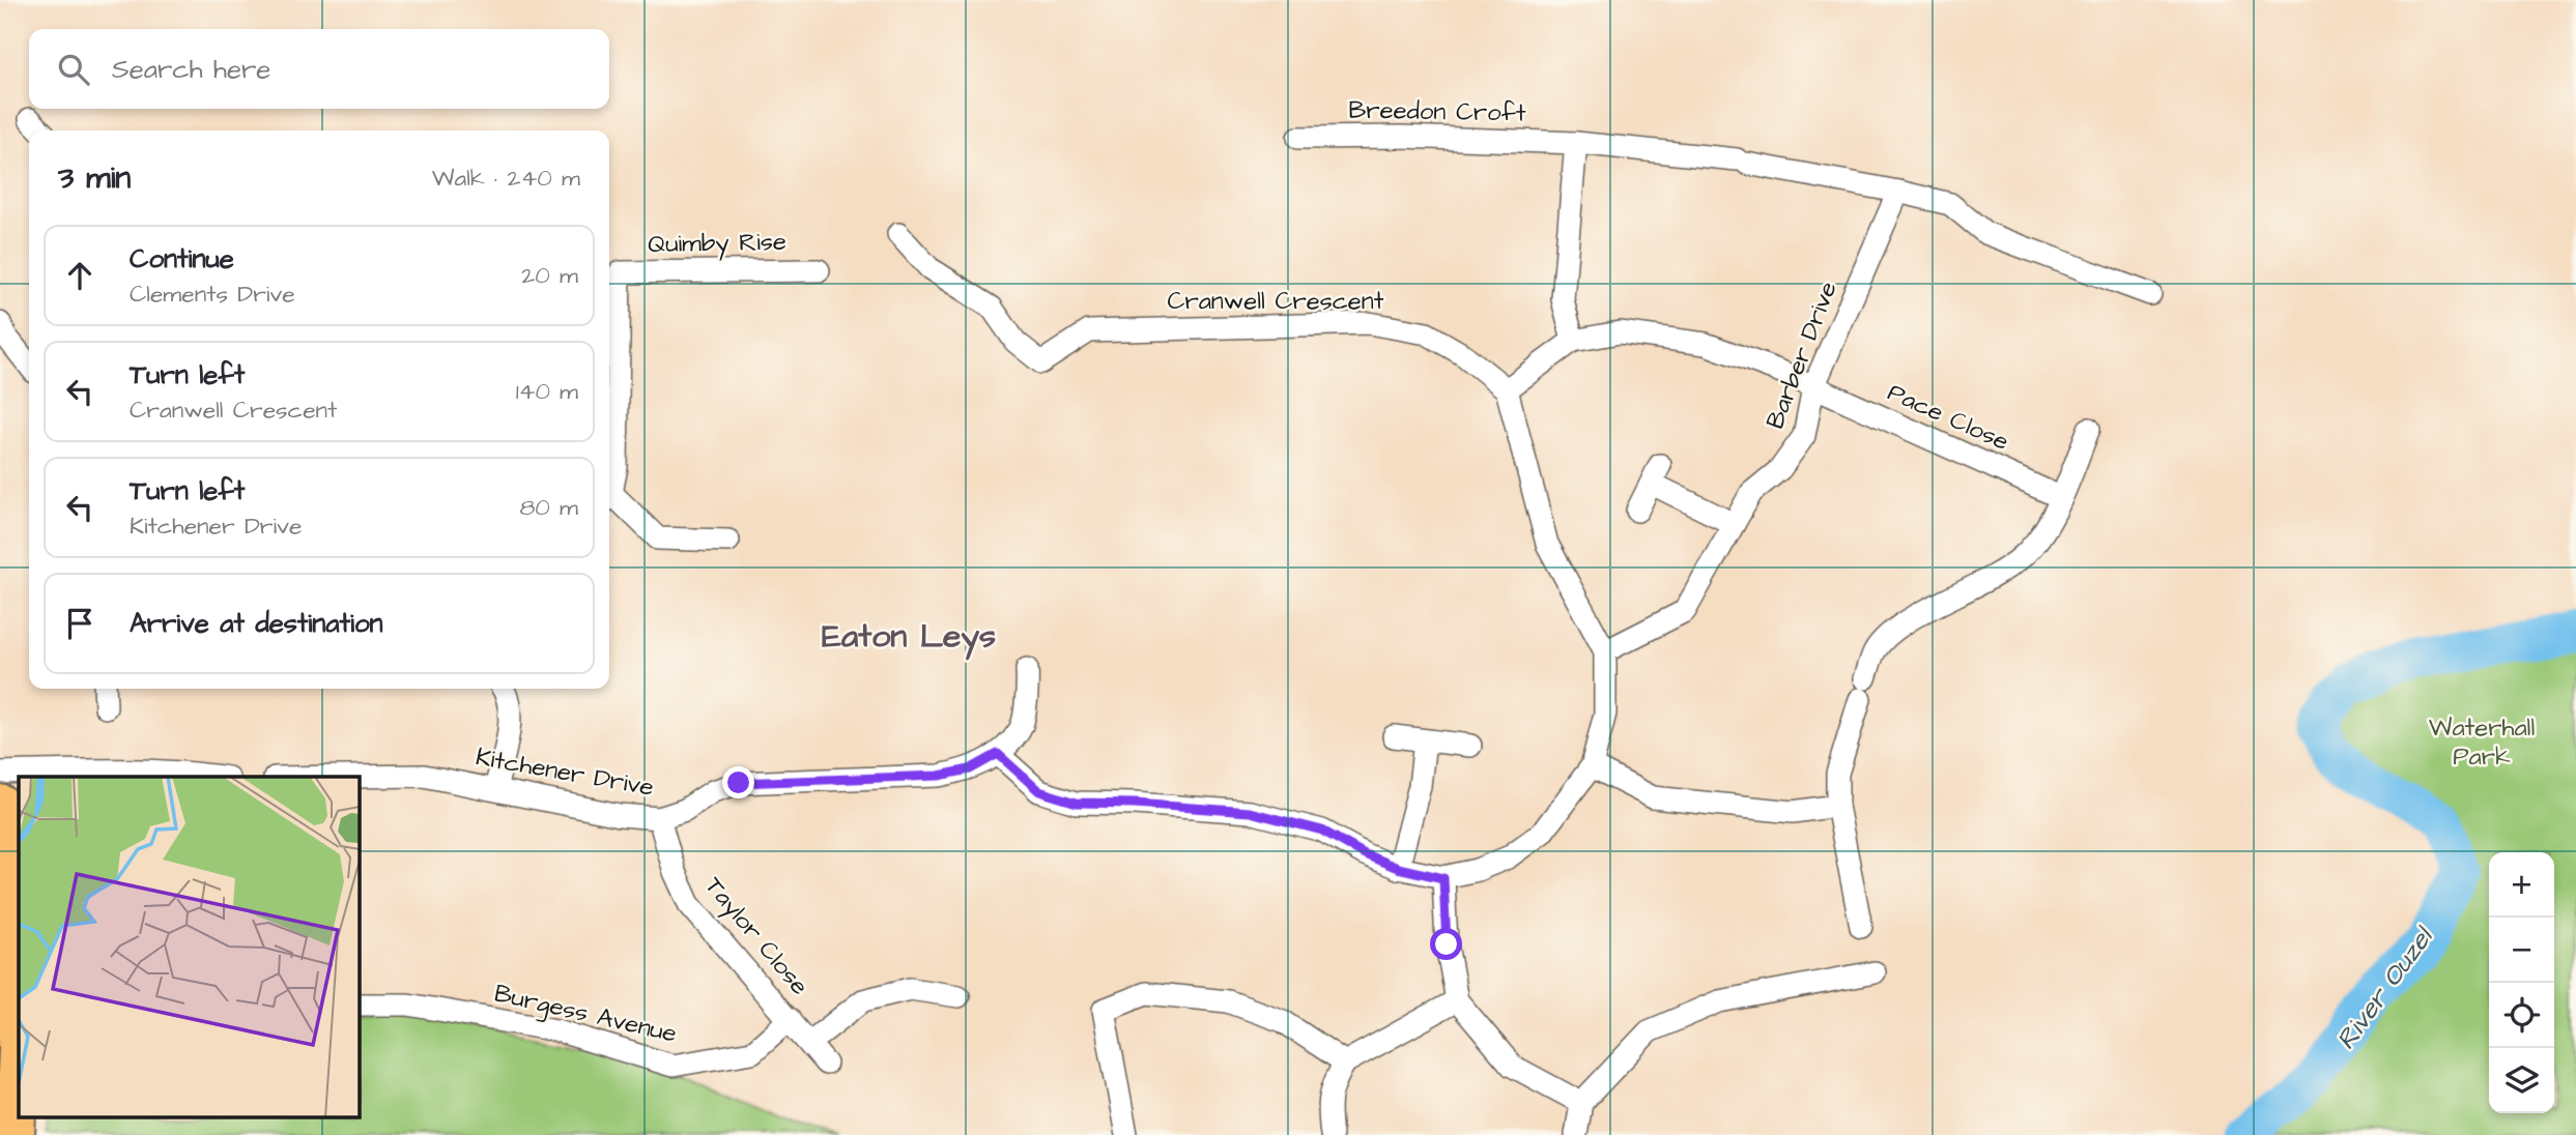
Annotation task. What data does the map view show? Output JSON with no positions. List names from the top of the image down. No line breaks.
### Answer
{"streets":{"street":["Breedon Croft","Quimby Rise","Cranwell Crescent","Barber Drive","Pace Close","Kitchener Drive","Taylor Close","Burgess Avenue"]},"crossings":[["Breedon Croft","Barber Drive"],["Barber Drive","Pace Close"],["Kitchener Drive","Taylor Close"],["Taylor Close","Burgess Avenue"]],"districts":["Eaton Leys"],"water":["River Ouzel"],"parks":["Waterhall Park"],"page":{"search":"Search here","heading":["3 min","Walk · 240 m"],"list":[["Continue","Clements Drive","20 m"],["Turn left","Cranwell Crescent","140 m"],["Turn left","Kitchener Drive","80 m"],"Arrive at destination"],"map_buttons":["+","−"]}}
